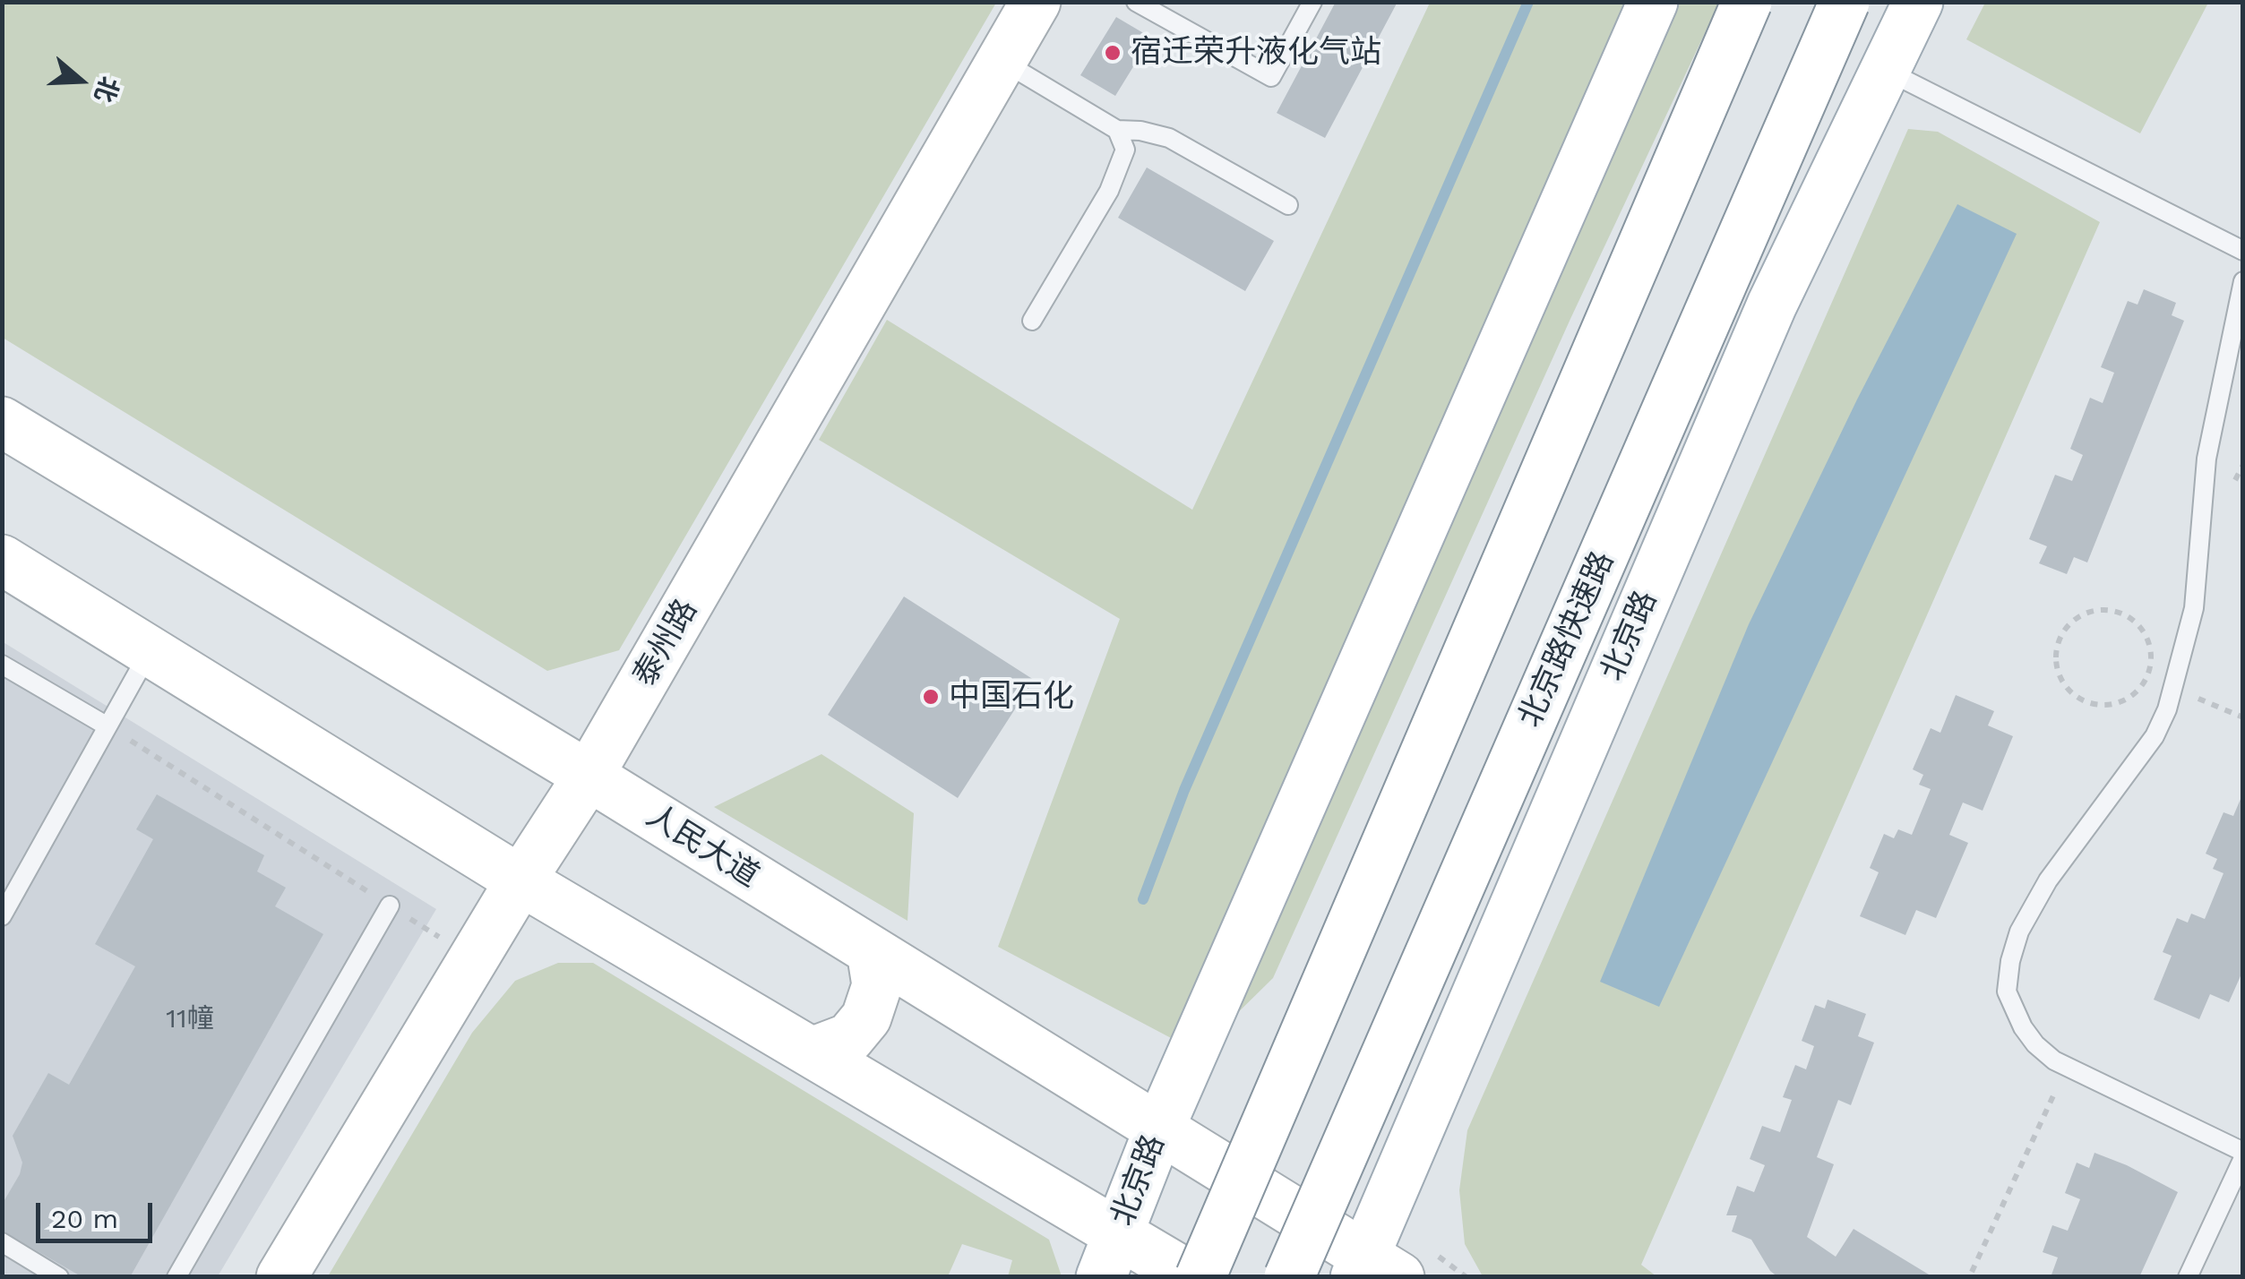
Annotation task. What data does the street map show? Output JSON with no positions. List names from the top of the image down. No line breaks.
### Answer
{"streets":{"main road":["北京路","北京路快速路","泰州路","人民大道"]},"crossings":[["北京路","人民大道"],["泰州路","人民大道"]],"places":["宿迁荣升液化气站","中国石化"],"house_numbers":["11幢"],"scale_bar":"20 m","north":"right"}
